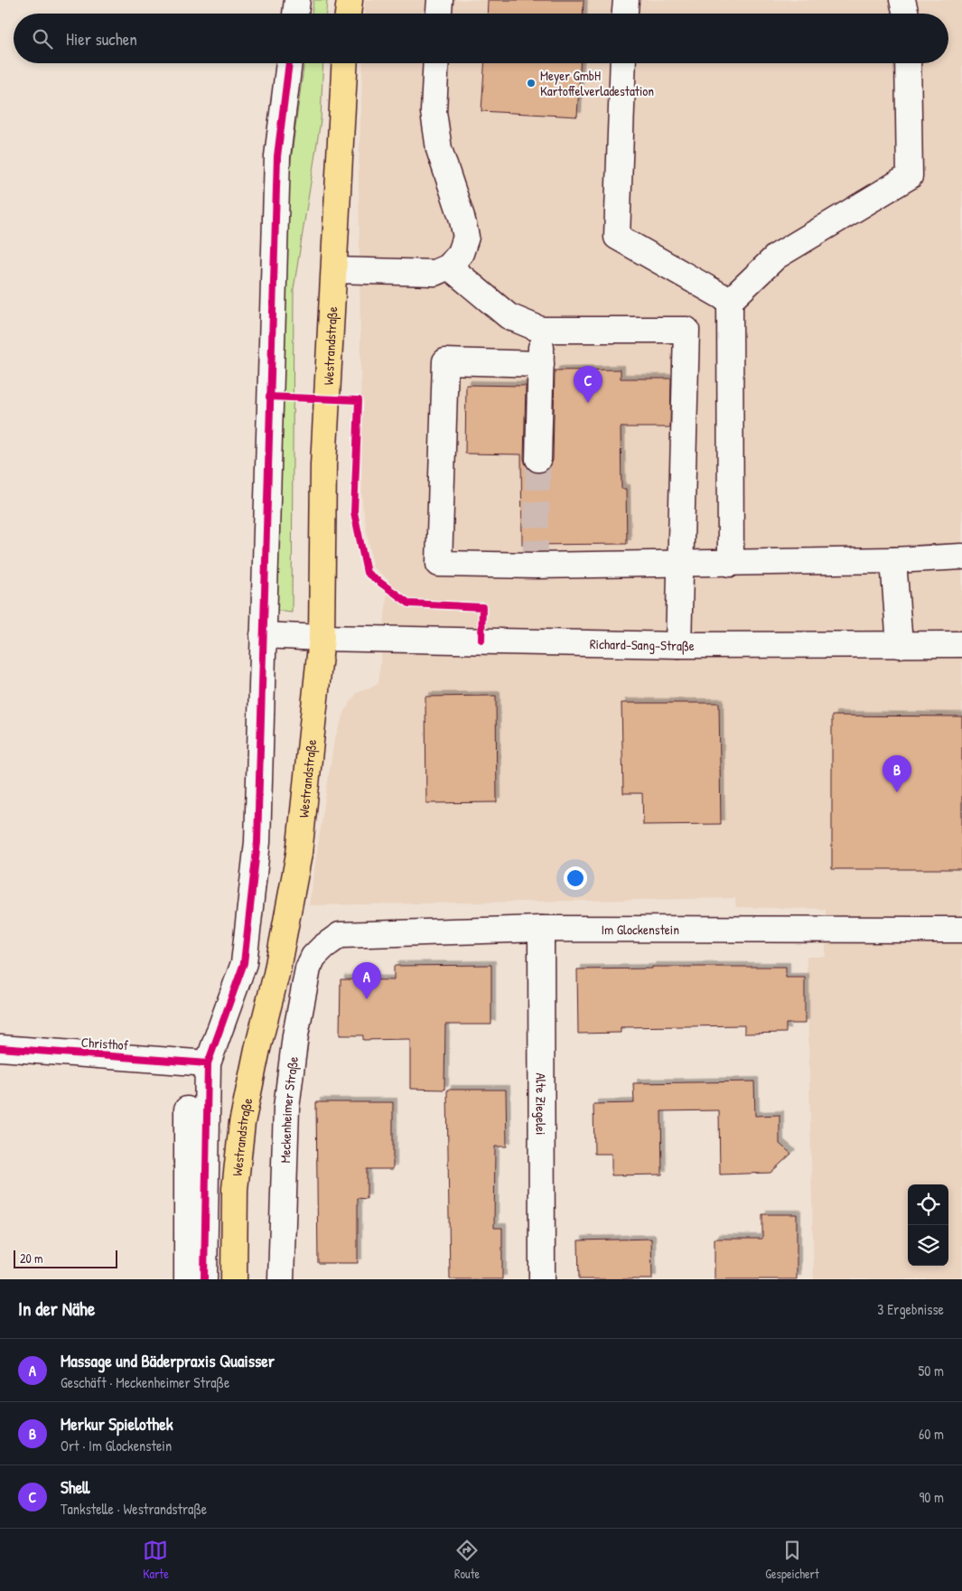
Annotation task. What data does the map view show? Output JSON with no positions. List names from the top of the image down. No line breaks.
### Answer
{"streets":{"main road":["Westrandstraße"],"street":["Richard-Sang-Straße","Im Glockenstein","Christhof","Alte Ziegelei","Meckenheimer Straße"]},"crossings":[["Westrandstraße","Richard-Sang-Straße"],["Im Glockenstein","Alte Ziegelei"],["Im Glockenstein","Meckenheimer Straße"]],"places":["Meyer GmbH Kartoffelverladestation"],"scale_bar":"20 m","page":{"search":"Hier suchen","pins":["C","B","A"],"scale":"20 m","heading":["In der Nähe","3 Ergebnisse"],"list":[{"mark":"A","name":"Massage und Bäderpraxis Quaisser","note":"Geschäft · Meckenheimer Straße","value":"50 m"},{"mark":"B","name":"Merkur Spielothek","note":"Ort · Im Glockenstein","value":"60 m"},{"mark":"C","name":"Shell","note":"Tankstelle · Westrandstraße","value":"90 m"}],"nav":["Karte","Route","Gespeichert"]}}
